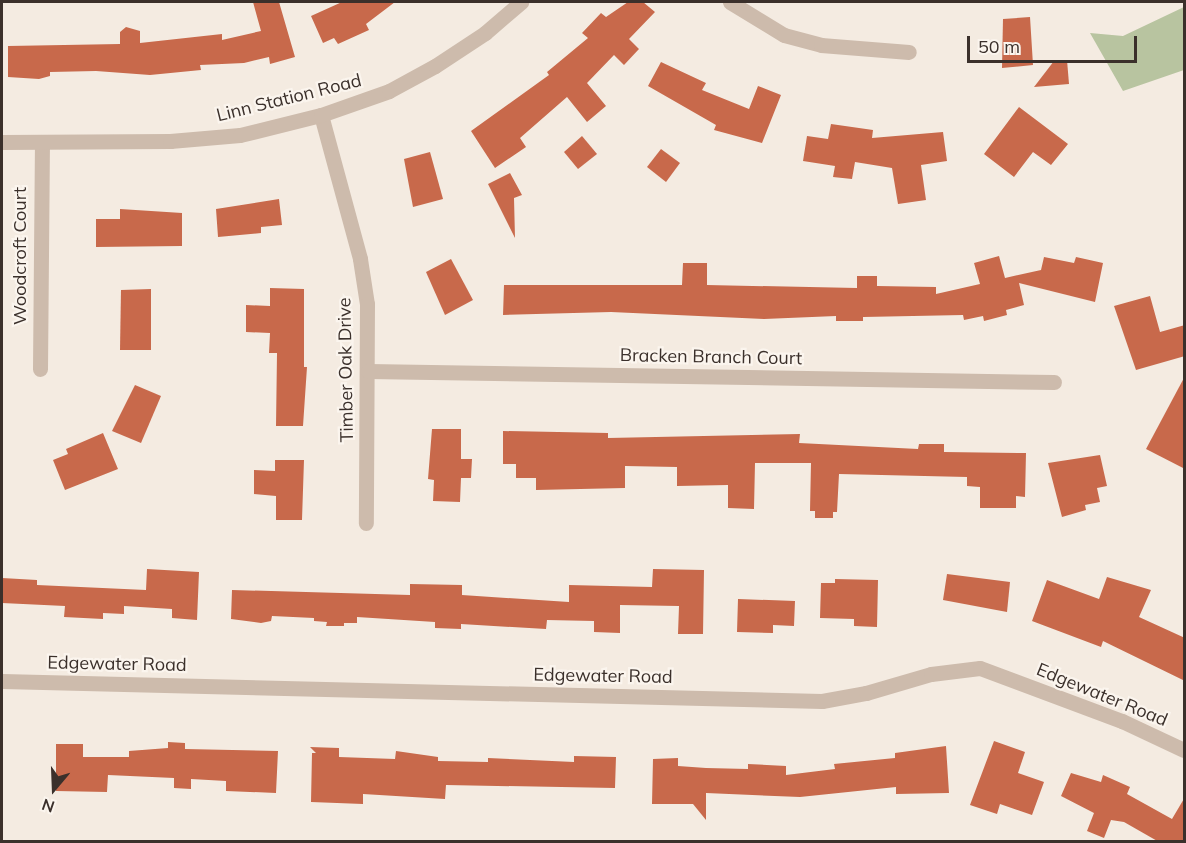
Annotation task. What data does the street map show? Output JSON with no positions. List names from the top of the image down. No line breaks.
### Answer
{"streets":{"street":["Linn Station Road","Woodcroft Court","Bracken Branch Court","Timber Oak Drive","Edgewater Road"]},"crossings":[["Linn Station Road","Woodcroft Court"],["Linn Station Road","Timber Oak Drive"],["Bracken Branch Court","Timber Oak Drive"]],"scale_bar":"50 m","north":"bottom"}
